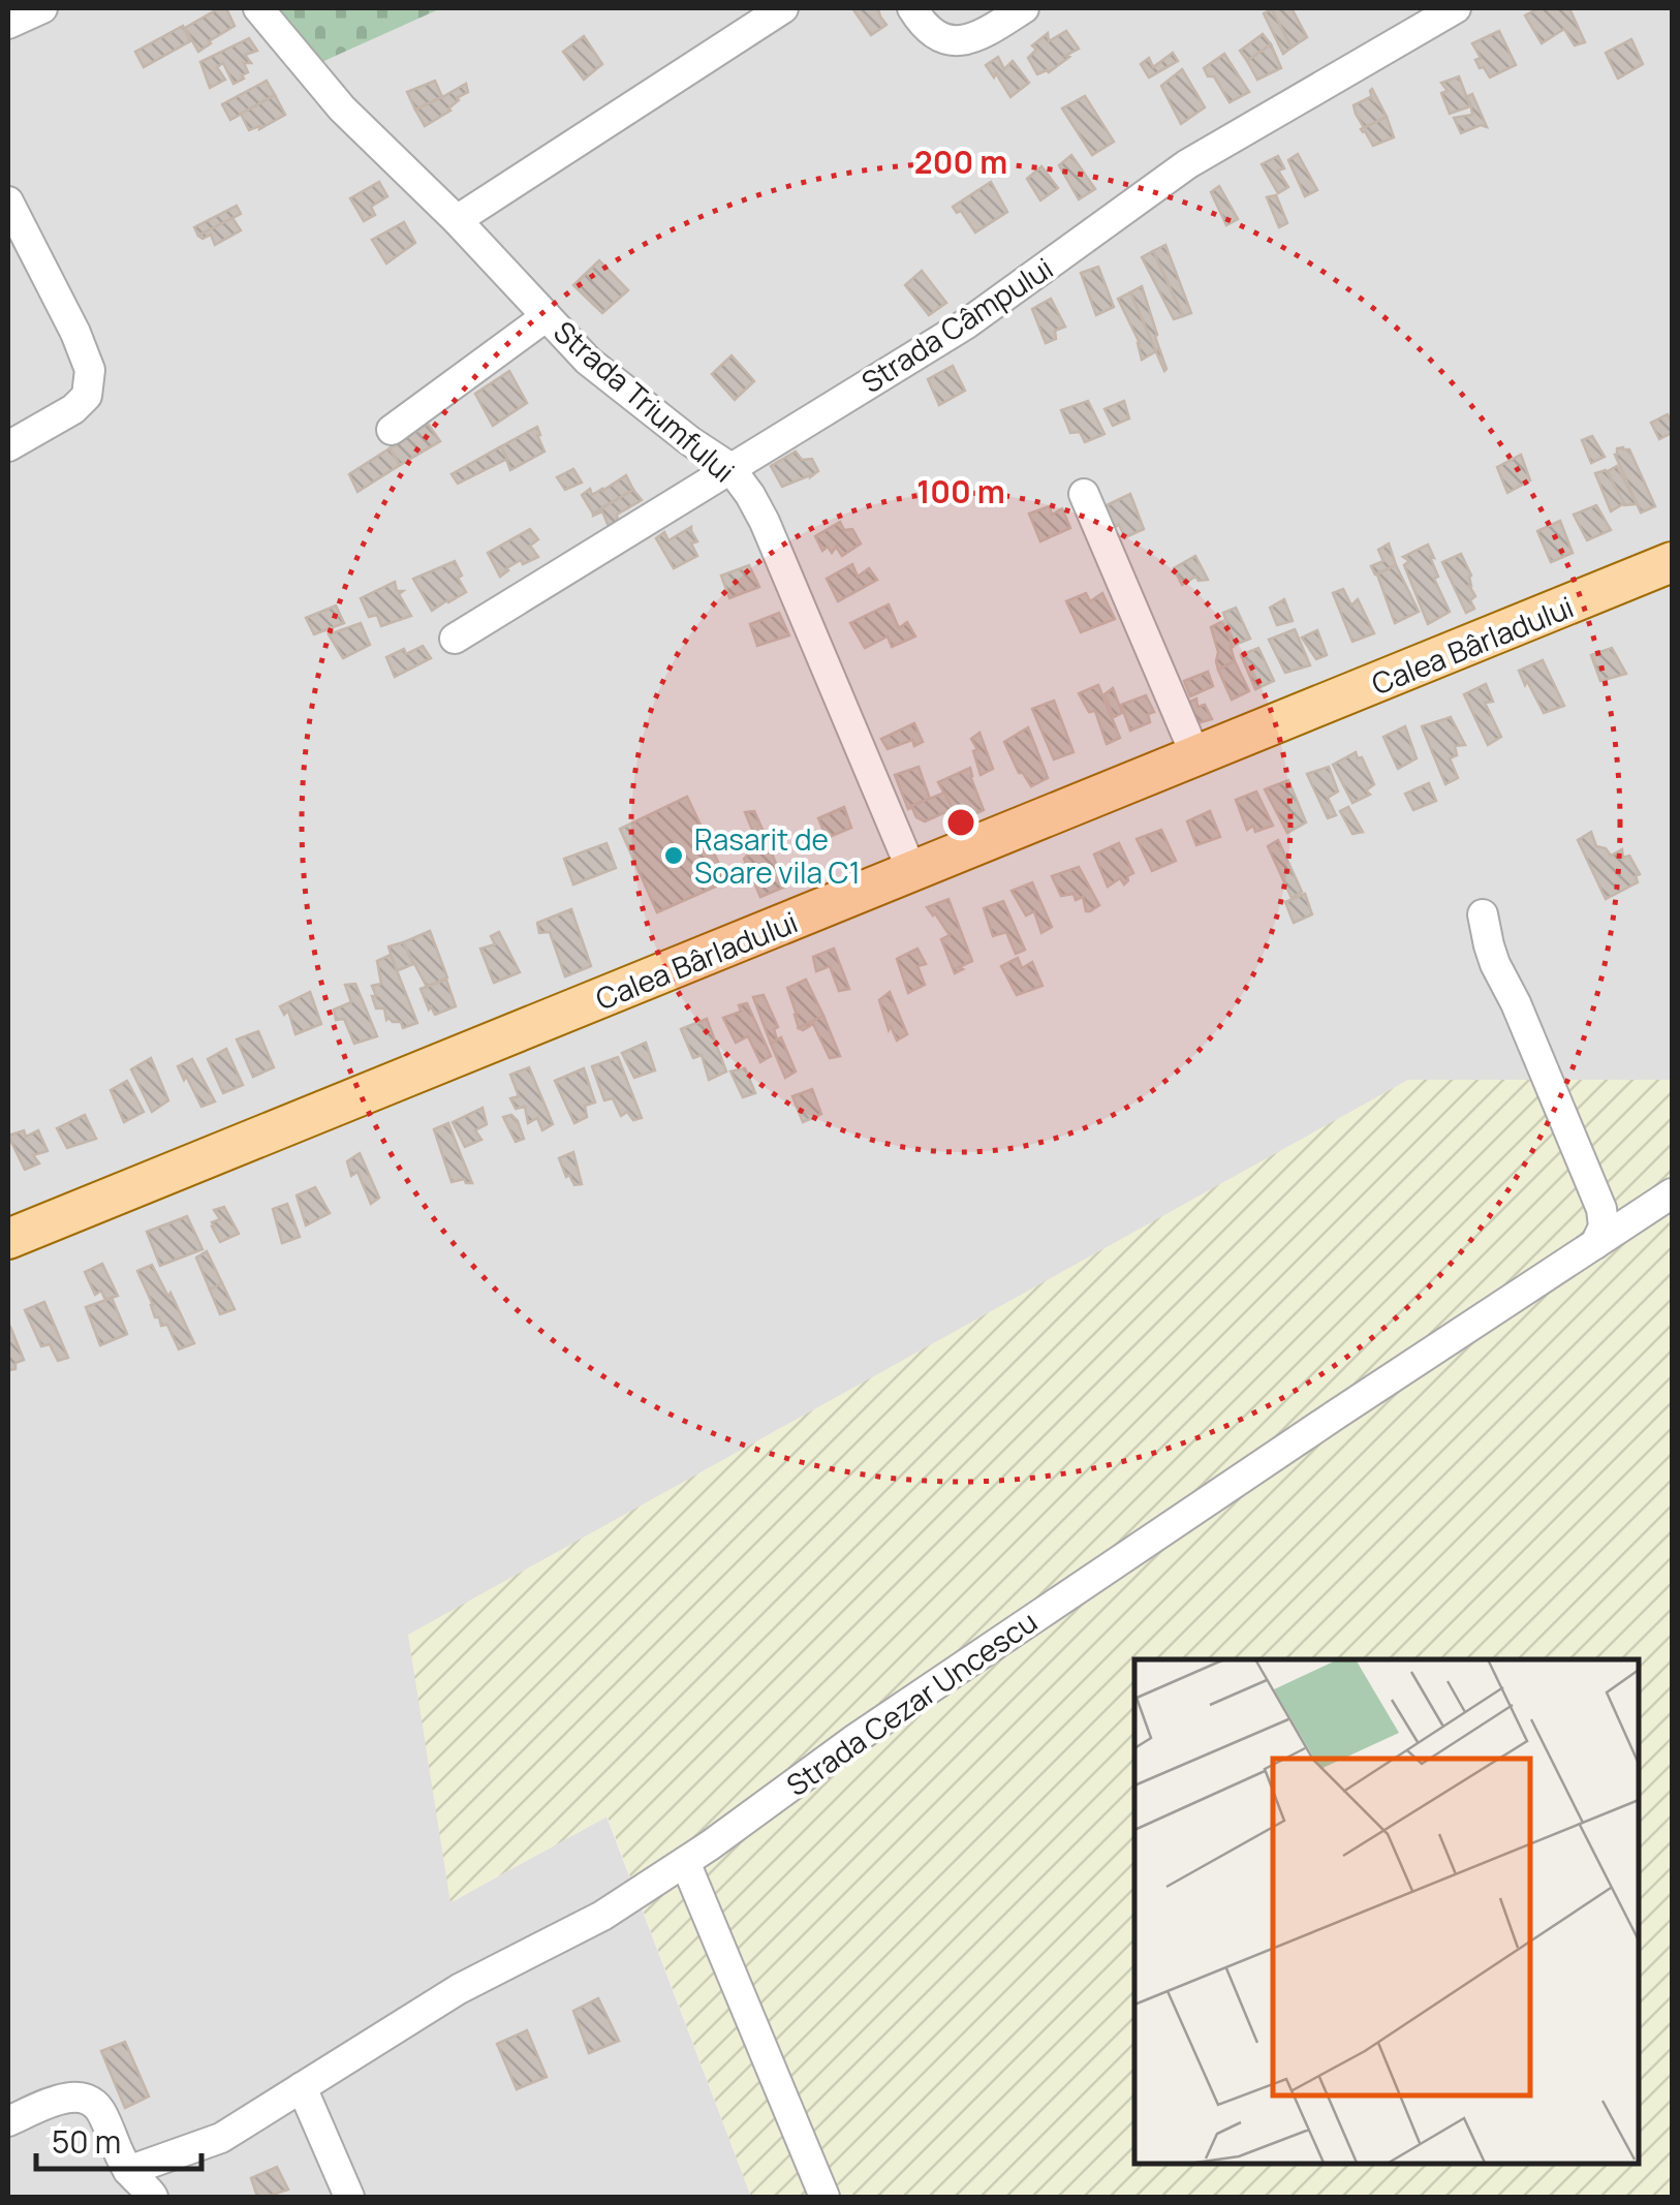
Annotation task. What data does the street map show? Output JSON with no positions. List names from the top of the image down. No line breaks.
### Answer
{"streets":{"main road":["Calea Bârladului"],"street":["Strada Câmpului","Strada Triumfului","Strada Cezar Uncescu"]},"crossings":[["Strada Câmpului","Strada Triumfului"],["Strada Triumfului","Calea Bârladului"]],"places":["Rasarit de Soare vila C1"],"scale_bar":"50 m","rings":["200 m","100 m"]}
